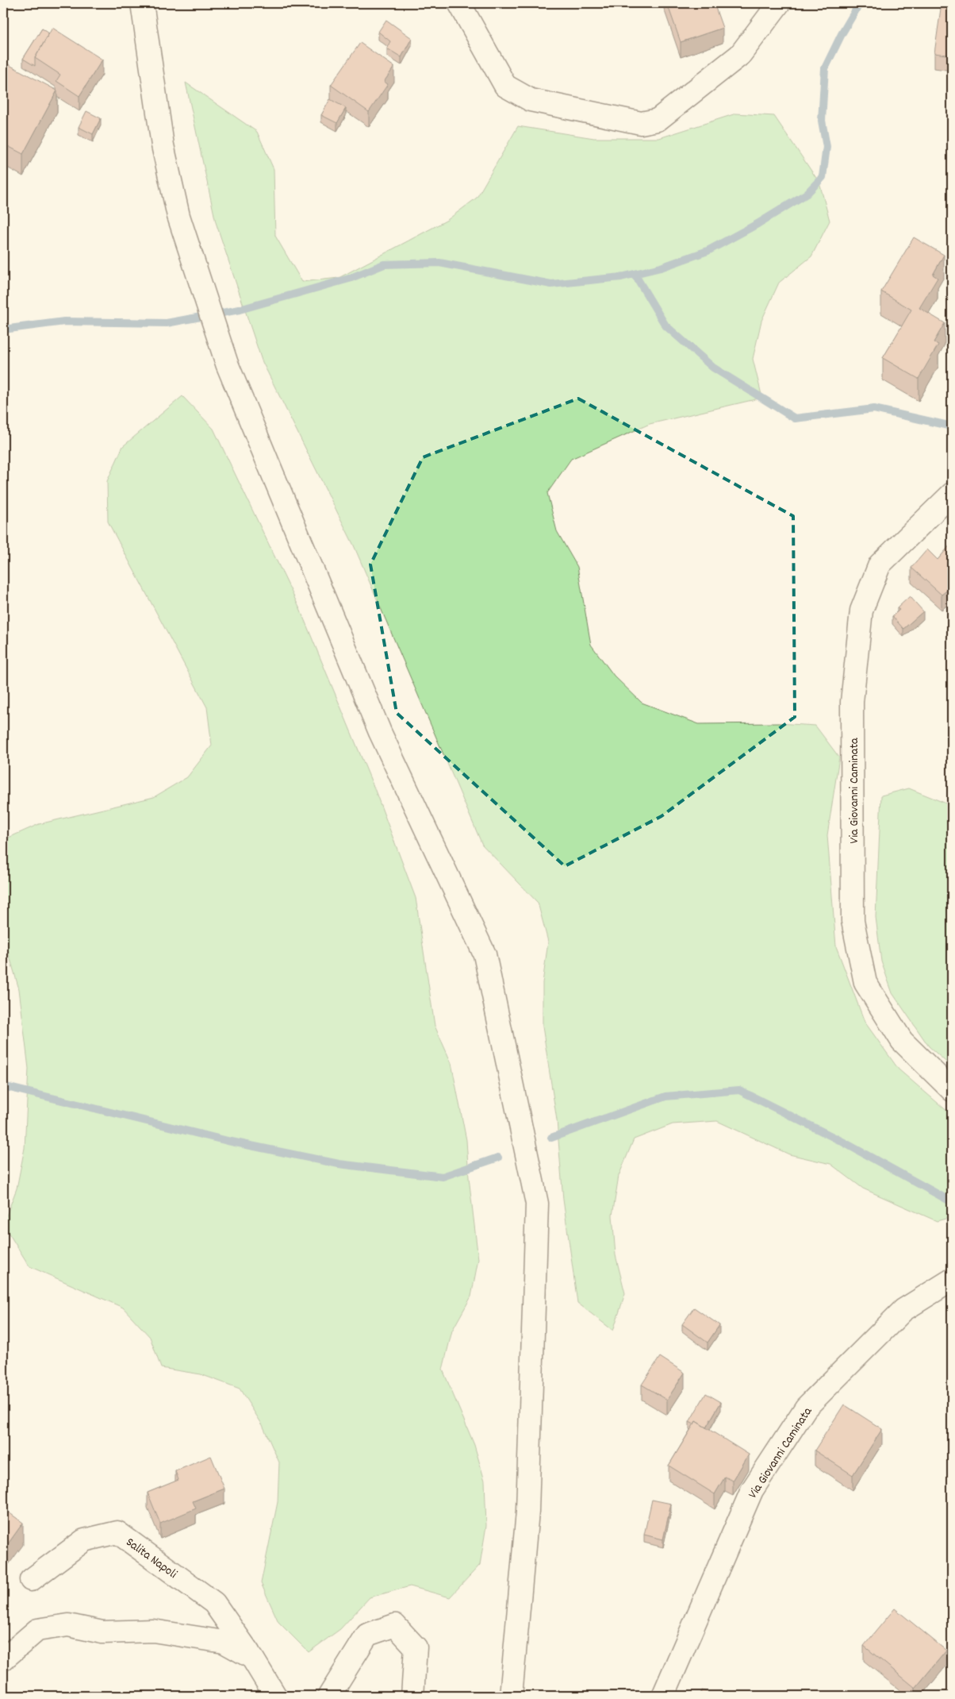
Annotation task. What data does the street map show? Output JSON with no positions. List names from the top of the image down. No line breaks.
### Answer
{"streets":{"main road":["Via Giovanni Caminata","Salita Napoli"]}}
